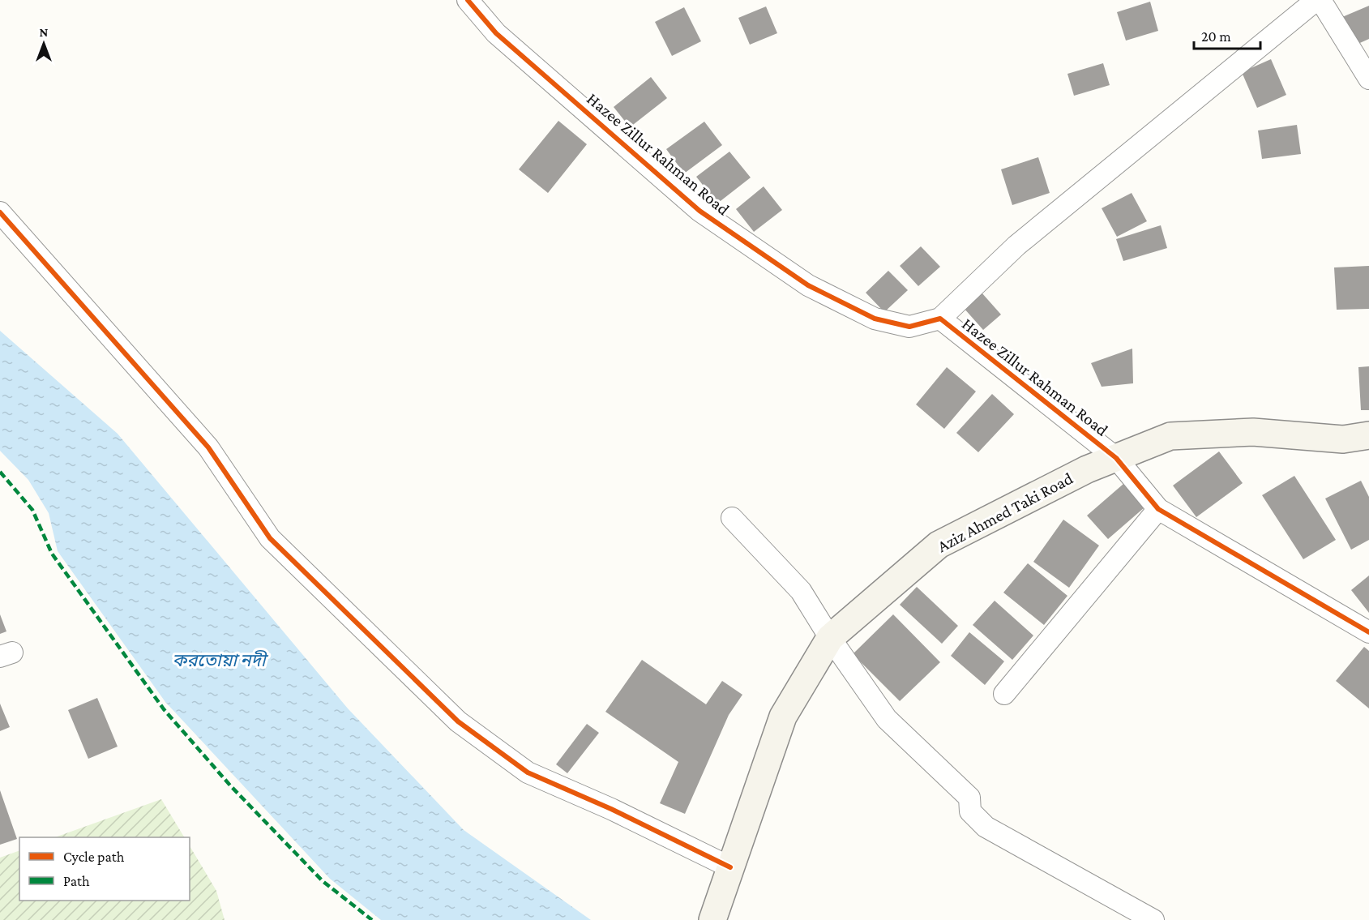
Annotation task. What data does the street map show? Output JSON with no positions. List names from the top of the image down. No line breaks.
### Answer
{"streets":{"street":["Hazee Zillur Rahman Road","Aziz Ahmed Taki Road"]},"crossings":[["Hazee Zillur Rahman Road","Aziz Ahmed Taki Road"]],"water":["করতোয়া নদী"],"legend":["Cycle path","Path"],"scale_bar":"20 m","north":"top"}
